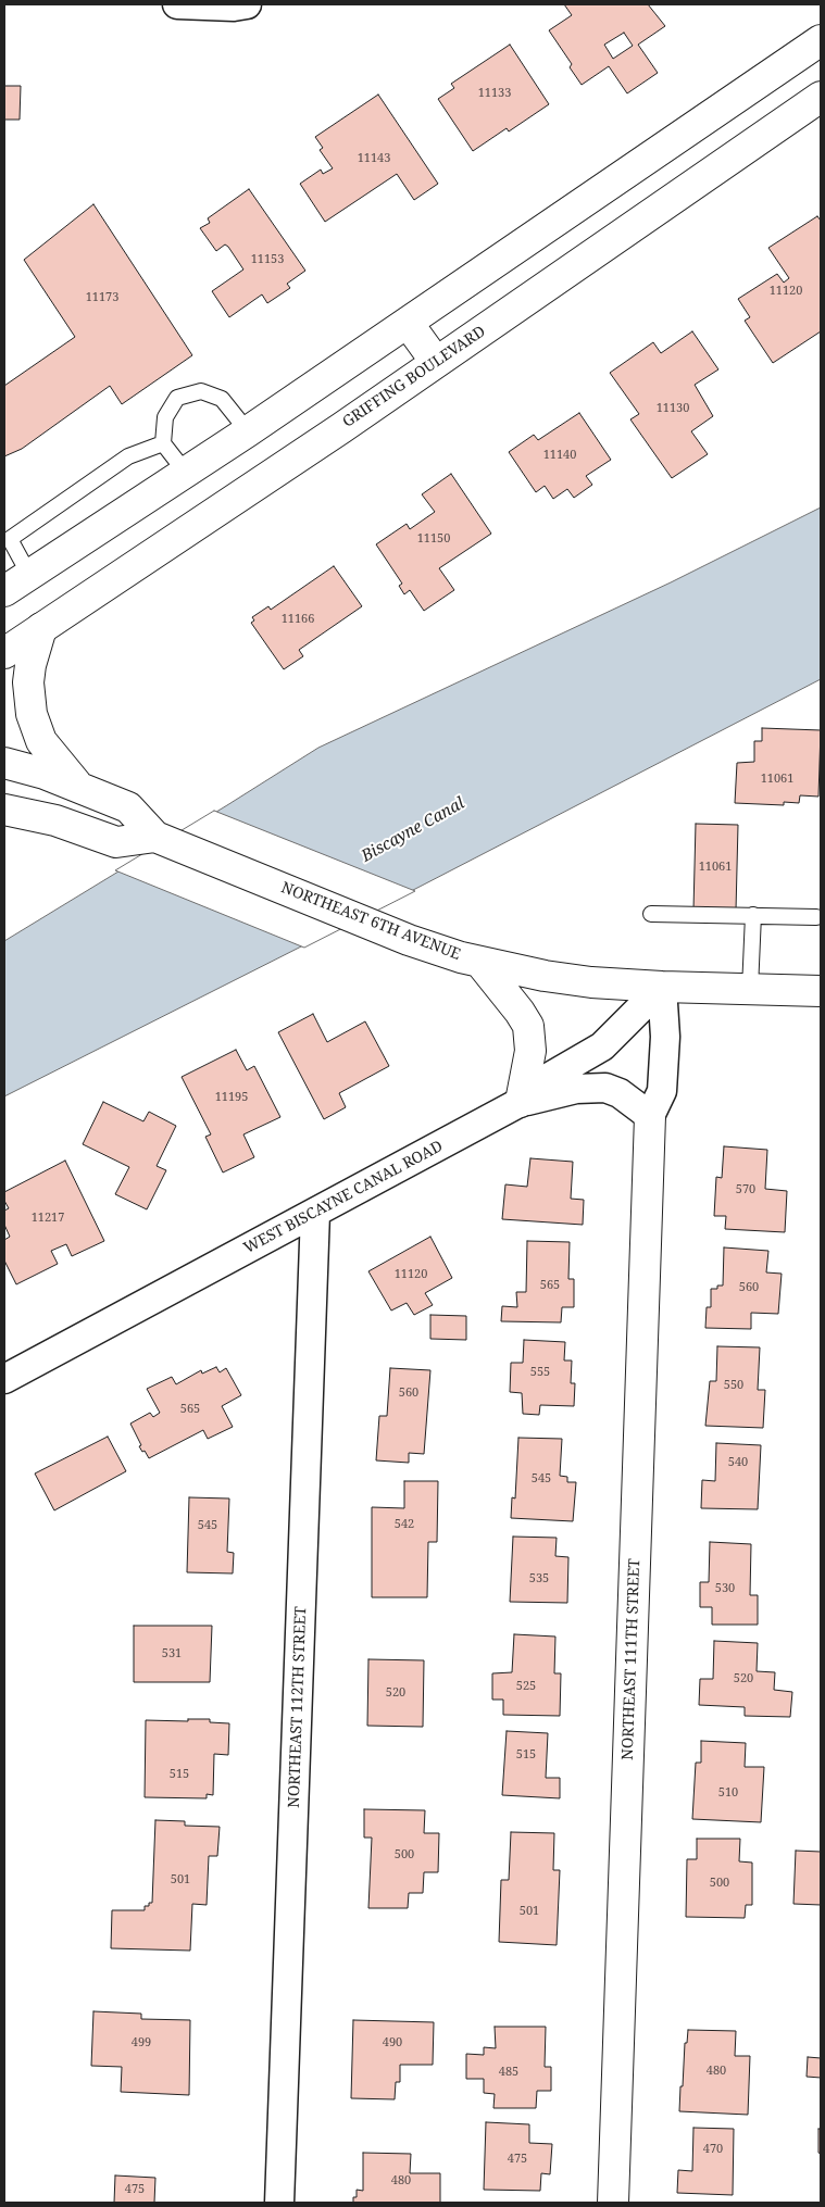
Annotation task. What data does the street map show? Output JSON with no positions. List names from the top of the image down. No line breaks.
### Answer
{"streets":{"street":["GRIFFING BOULEVARD","NORTHEAST 6TH AVENUE","WEST BISCAYNE CANAL ROAD","NORTHEAST 111TH STREET","NORTHEAST 112TH STREET"]},"crossings":[["NORTHEAST 6TH AVENUE","WEST BISCAYNE CANAL ROAD"],["WEST BISCAYNE CANAL ROAD","NORTHEAST 112TH STREET"]],"water":["Biscayne Canal"],"house_numbers":["11133","11143","11153","11120","11173","11130","11140","11150","11166","11061","11061","11195","570","11217","11120","565","560","555","550","560","565","540","545","542","545","535","530","531","520","525","520","515","515","510","500","501","500","501","499","490","480","485","470","475","480","475"]}
